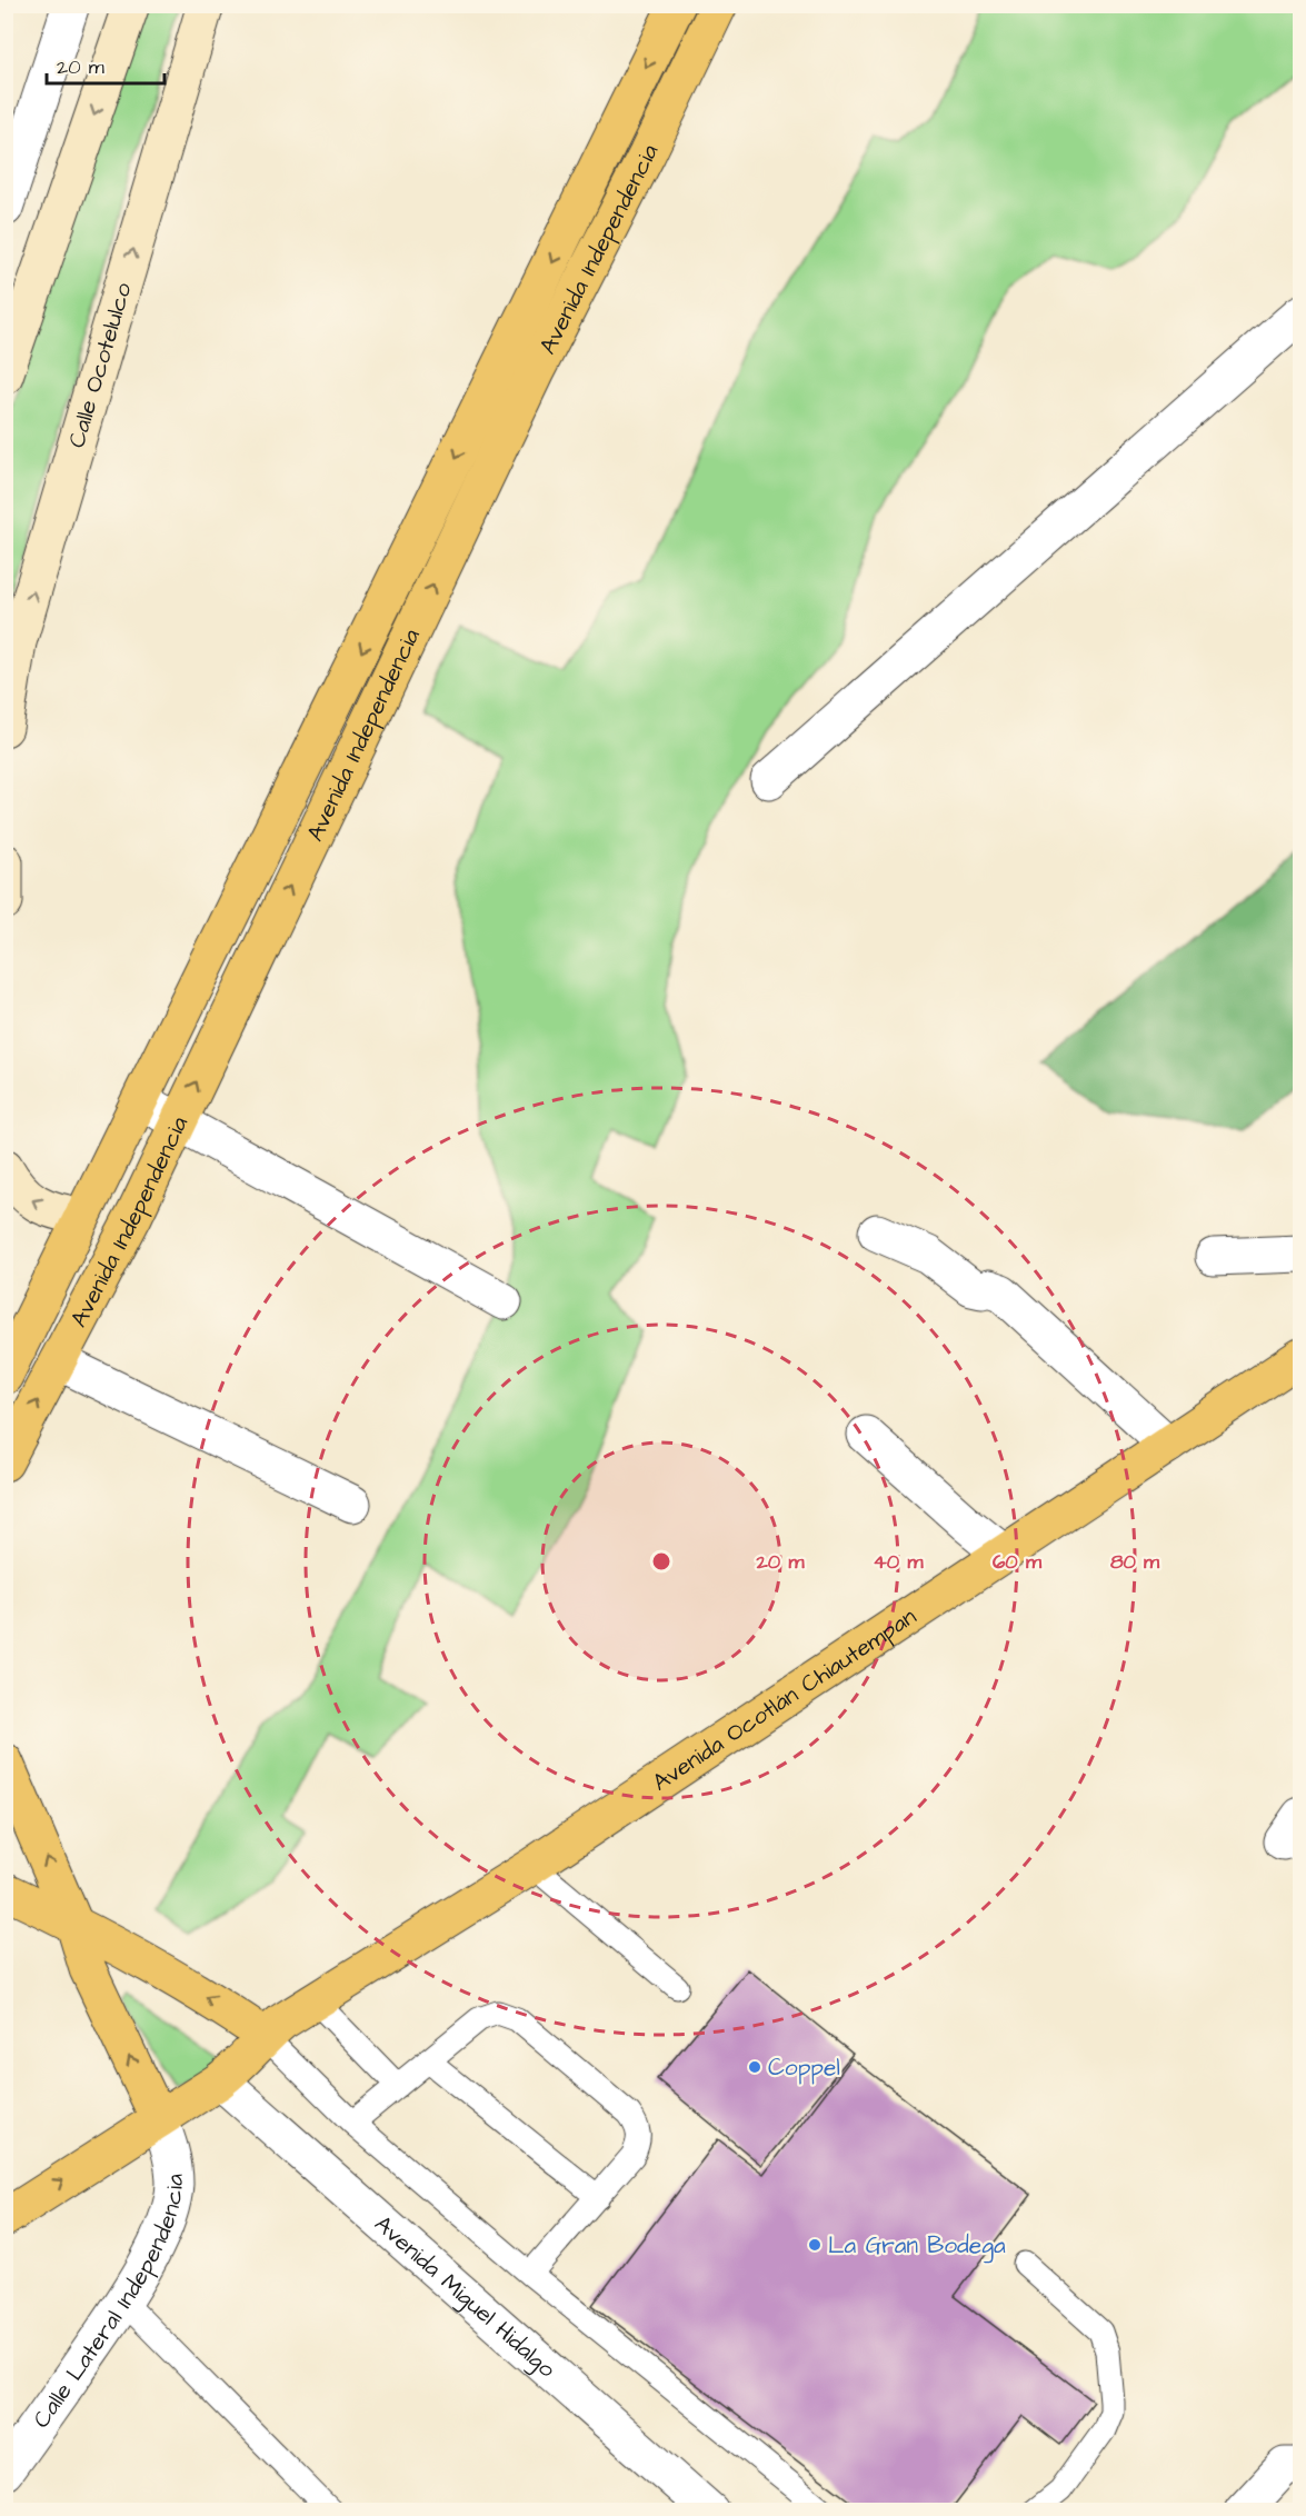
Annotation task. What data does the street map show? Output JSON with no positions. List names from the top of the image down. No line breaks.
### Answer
{"streets":{"main road":["Avenida Independencia","Calle Ocotelulco","Avenida Ocotlán Chiautempan"],"street":["Avenida Miguel Hidalgo","Calle Lateral Independencia"]},"crossings":[["Avenida Ocotlán Chiautempan","Avenida Miguel Hidalgo"],["Avenida Ocotlán Chiautempan","Calle Lateral Independencia"]],"places":["Coppel","La Gran Bodega"],"scale_bar":"20 m","rings":["20 m","40 m","60 m","80 m"]}
